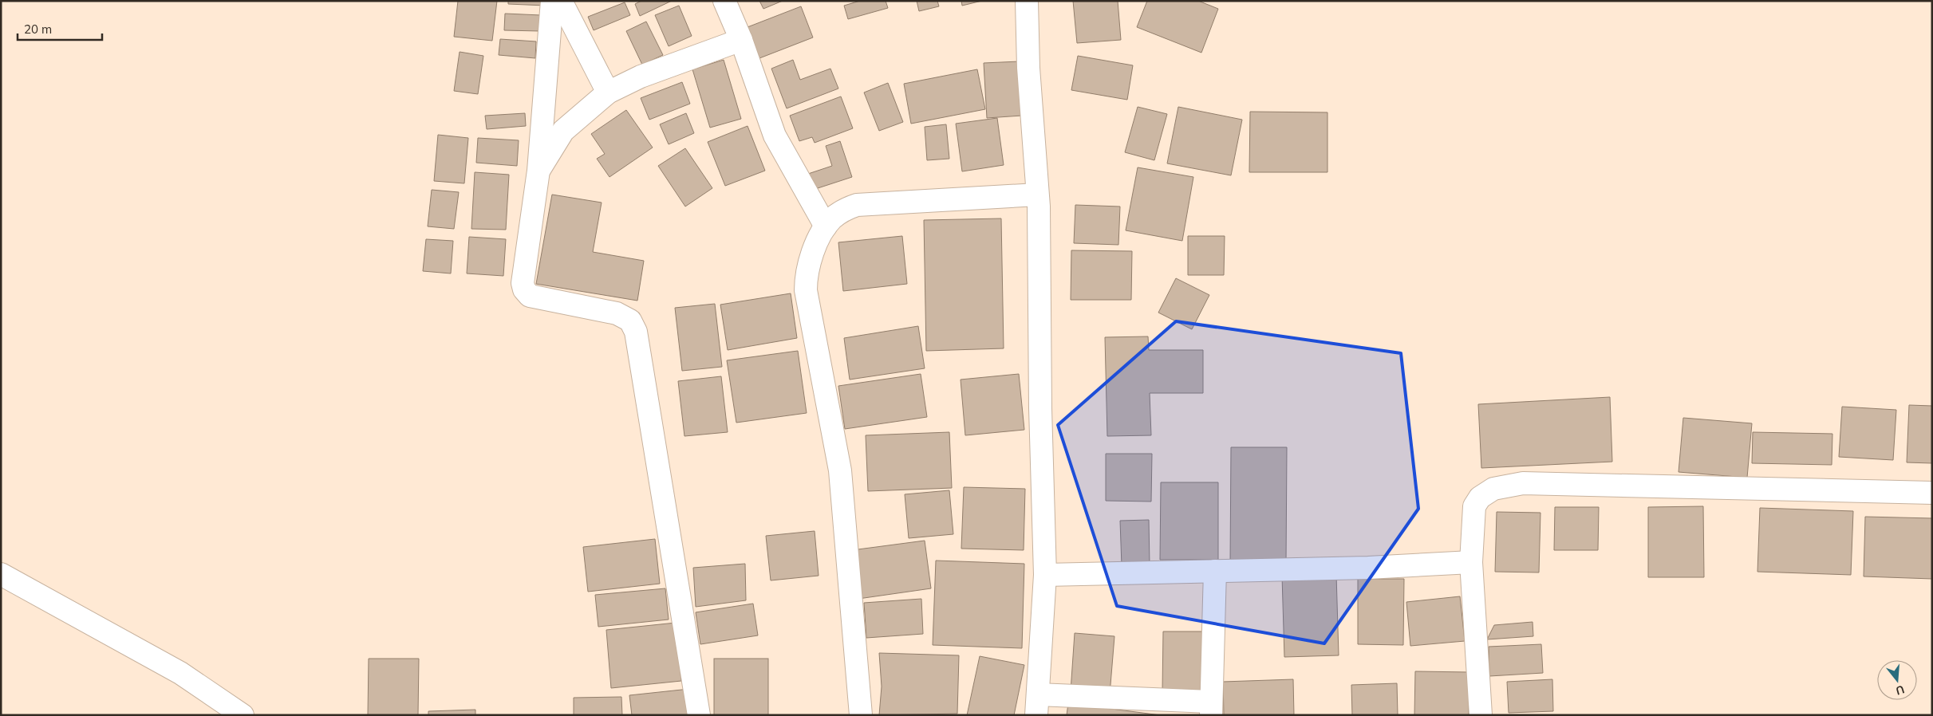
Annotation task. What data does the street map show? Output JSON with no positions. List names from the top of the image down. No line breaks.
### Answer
{"scale_bar":"20 m","north":"bottom"}
